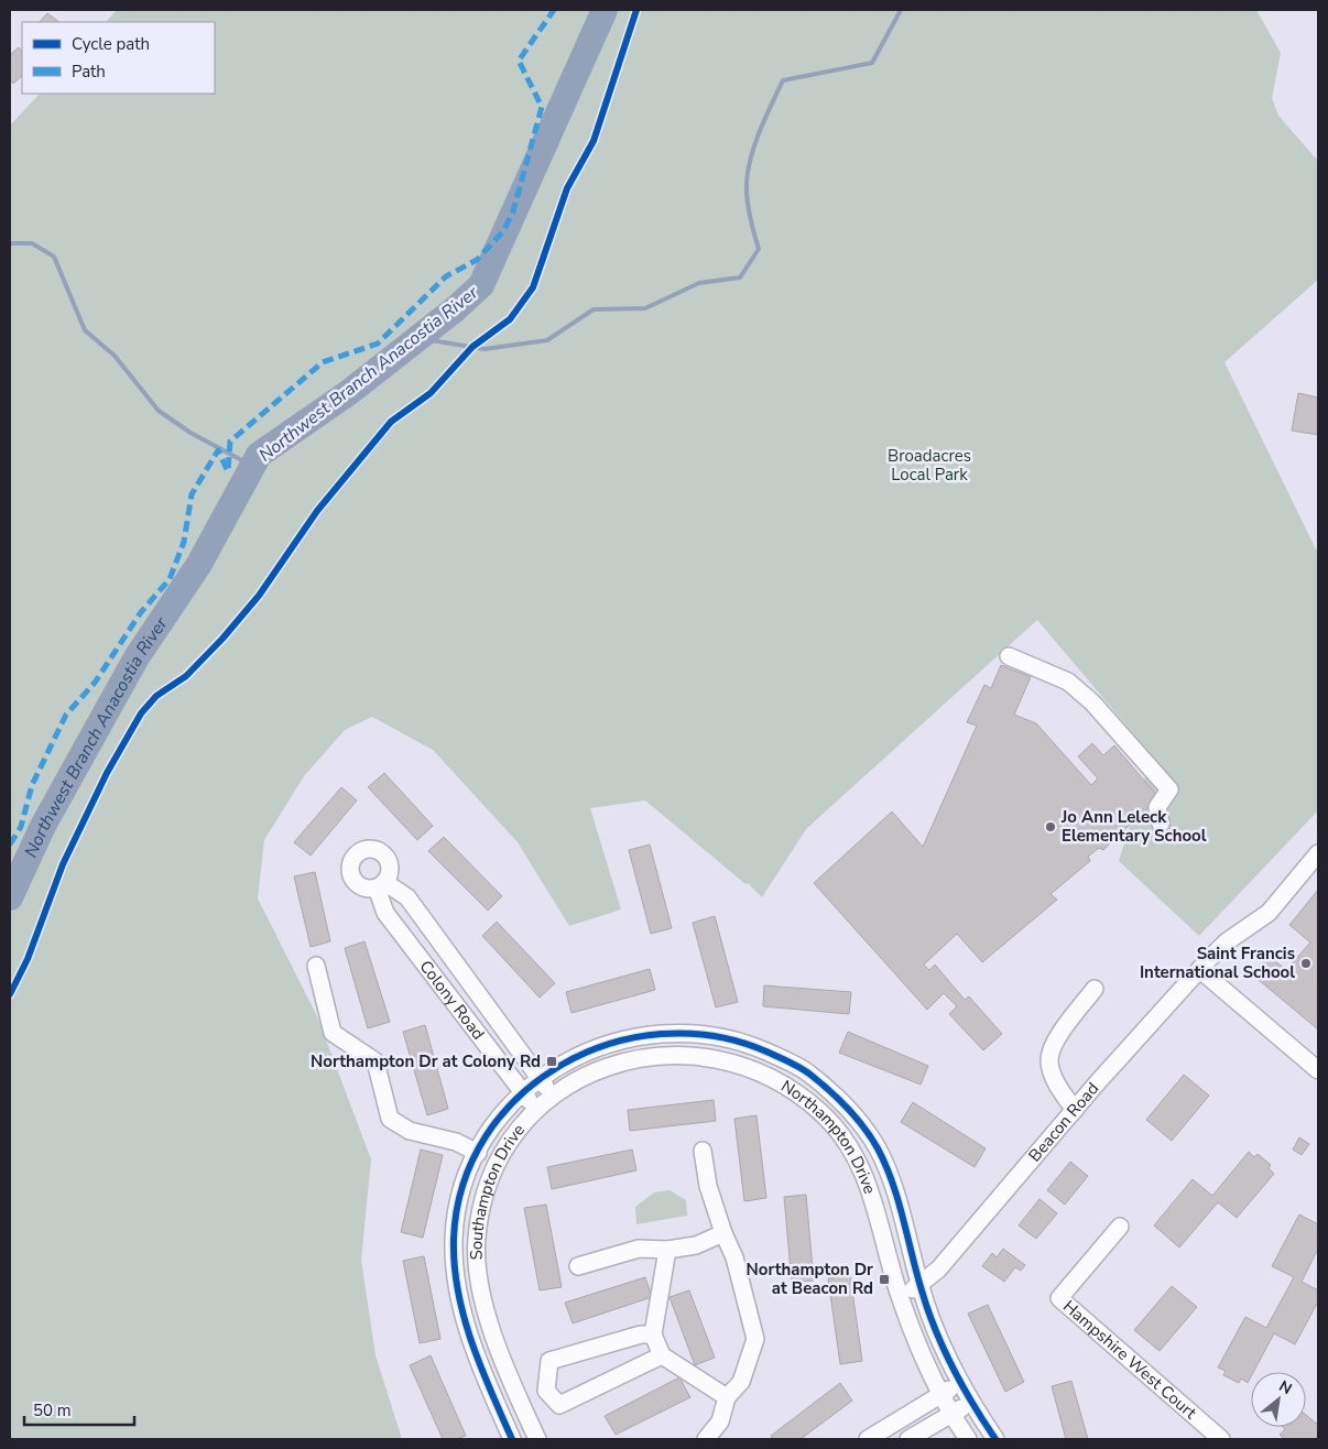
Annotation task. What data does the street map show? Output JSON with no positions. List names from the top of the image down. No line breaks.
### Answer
{"streets":{"street":["Colony Road","Beacon Road","Northampton Drive","Southampton Drive","Hampshire West Court"]},"crossings":[["Colony Road","Northampton Drive"],["Colony Road","Southampton Drive"],["Beacon Road","Northampton Drive"],["Northampton Drive","Southampton Drive"]],"water":["Northwest Branch Anacostia River"],"parks":["Broadacres Local Park"],"places":{"other":["Jo Ann Leleck Elementary School","Saint Francis International School"],"transit":["Northampton Dr at Colony Rd","Northampton Dr at Beacon Rd"]},"legend":["Cycle path","Path"],"scale_bar":"50 m","north":"top right"}
